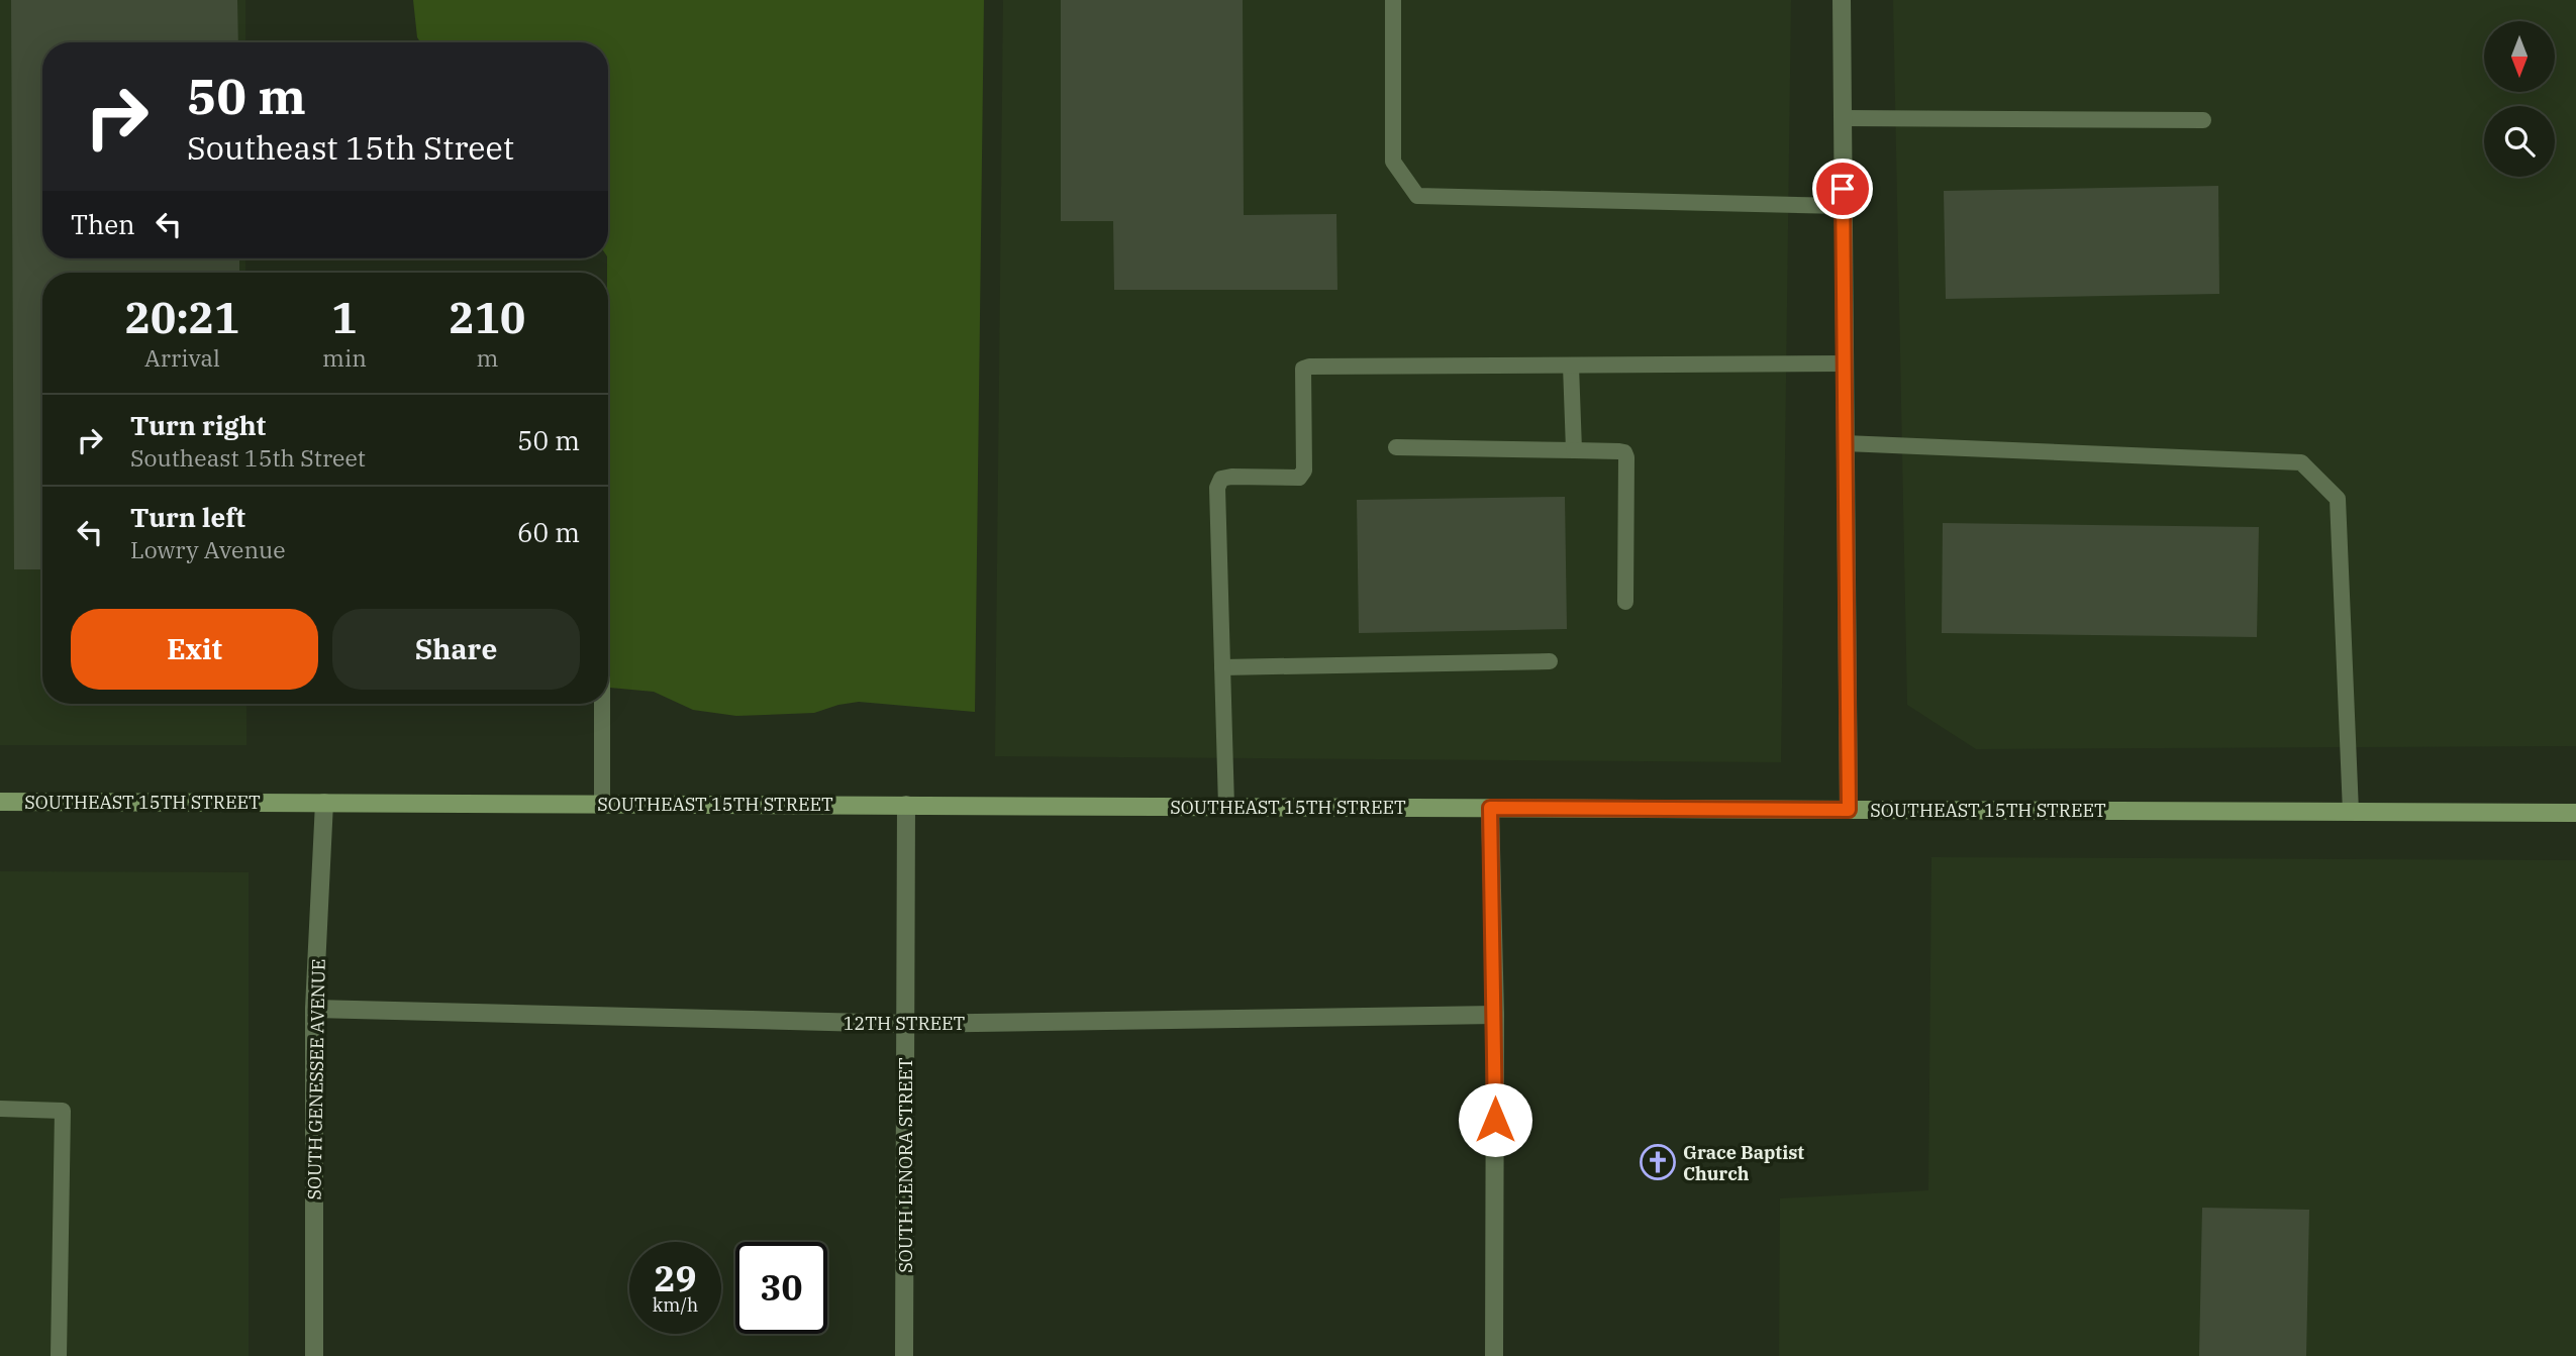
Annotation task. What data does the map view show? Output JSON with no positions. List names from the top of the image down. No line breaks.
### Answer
{"streets":{"main road":["SOUTHEAST 15TH STREET"],"street":["12TH STREET","SOUTH GENESSEE AVENUE","SOUTH LENORA STREET"]},"crossings":[["SOUTHEAST 15TH STREET","SOUTH GENESSEE AVENUE"],["SOUTHEAST 15TH STREET","SOUTH LENORA STREET"],["12TH STREET","SOUTH GENESSEE AVENUE"],["12TH STREET","SOUTH LENORA STREET"]],"places":{"church":["Grace Baptist Church"]},"north":"bottom","page":{"turn":["50 m","Southeast 15th Street"],"then":"Then","eta":["20:21","Arrival","1","min","210","m"],"list":[{"name":"Turn right","note":"Southeast 15th Street","value":"50 m"},{"name":"Turn left","note":"Lowry Avenue","value":"60 m"}],"buttons":["Exit","Share"],"speed":"29 km/h","limit":"30"}}
